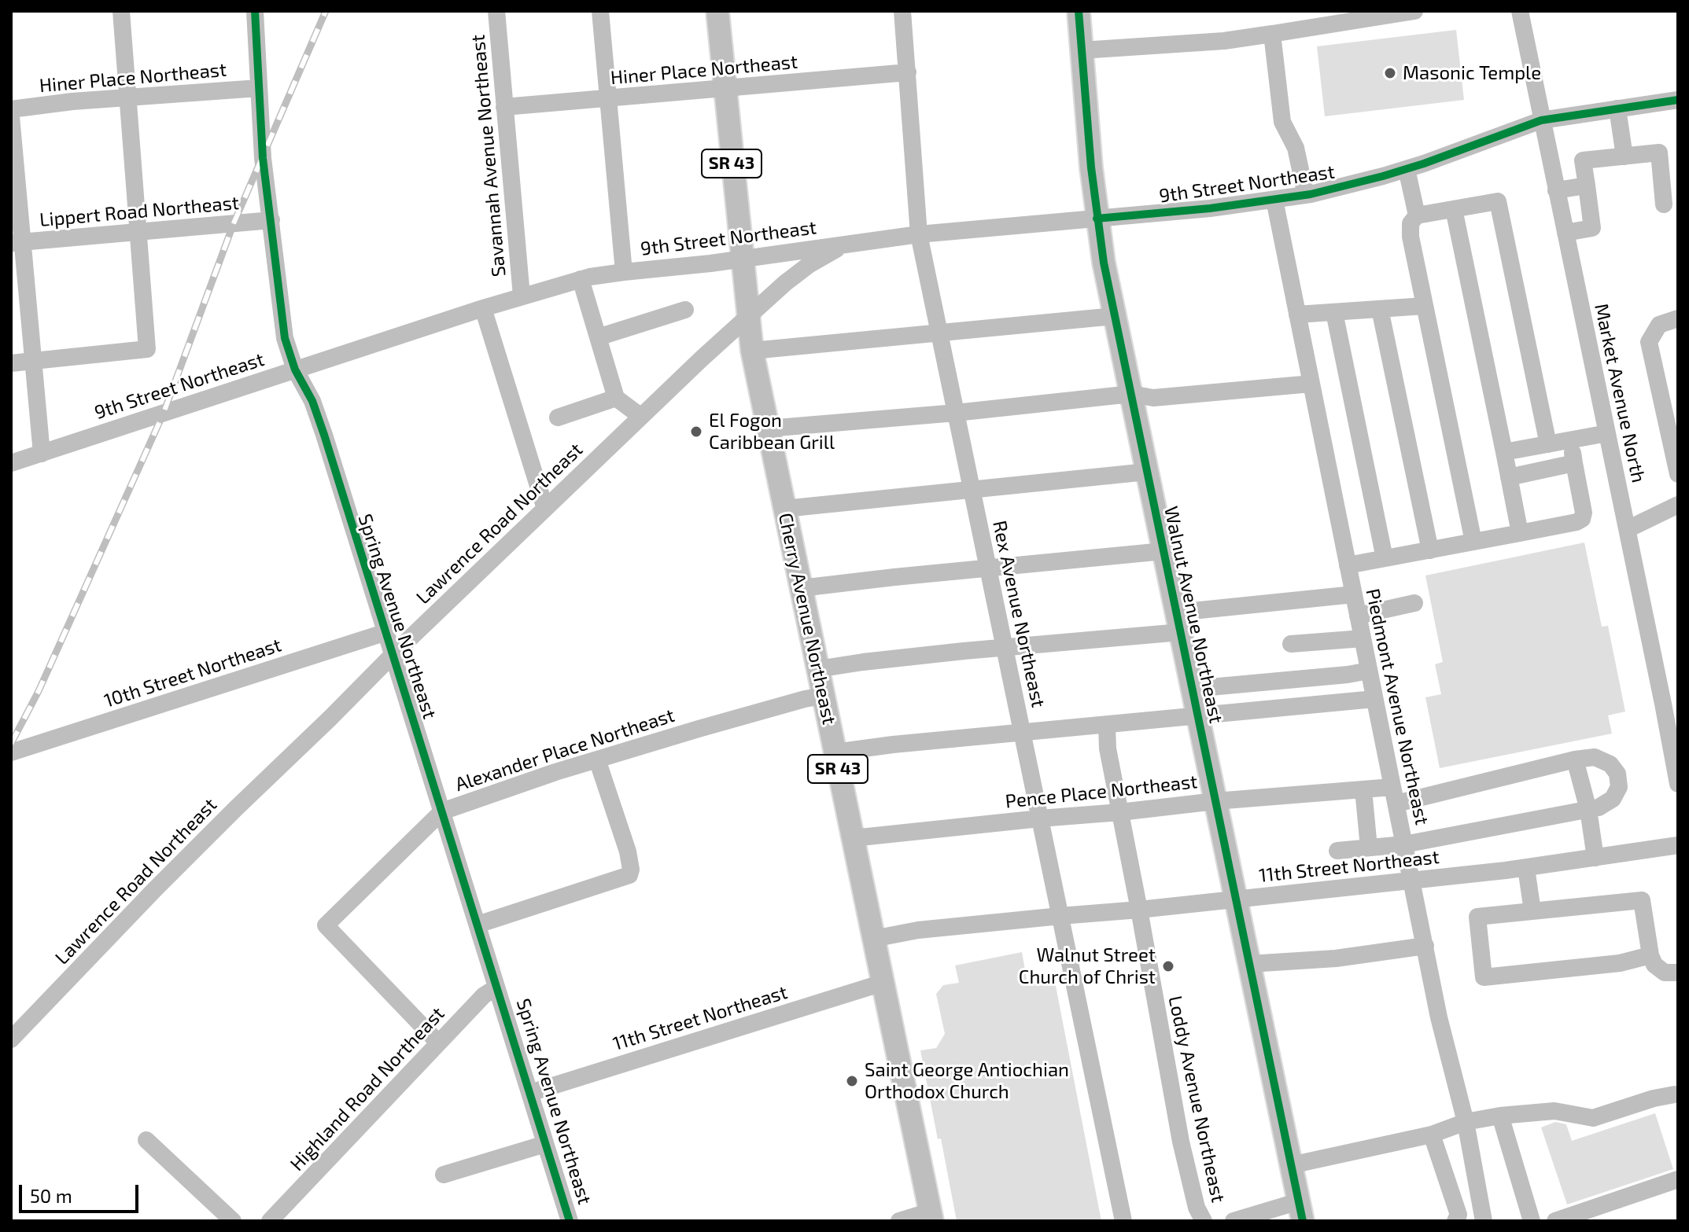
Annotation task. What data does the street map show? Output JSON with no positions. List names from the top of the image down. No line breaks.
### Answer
{"streets":{"main road":["SR 43","Walnut Avenue Northeast","Cherry Avenue Northeast"],"street":["Hiner Place Northeast","Savannah Avenue Northeast","9th Street Northeast","Lippert Road Northeast","Market Avenue North","Lawrence Road Northeast","Rex Avenue Northeast","Spring Avenue Northeast","10th Street Northeast","Piedmont Avenue Northeast","Alexander Place Northeast","Pence Place Northeast","11th Street Northeast","Highland Road Northeast","Loddy Avenue Northeast"]},"crossings":[["Hiner Place Northeast","Savannah Avenue Northeast"],["Hiner Place Northeast","Rex Avenue Northeast"],["Hiner Place Northeast","Spring Avenue Northeast"],["Hiner Place Northeast","Cherry Avenue Northeast"],["Savannah Avenue Northeast","9th Street Northeast"],["9th Street Northeast","Market Avenue North"],["9th Street Northeast","Lawrence Road Northeast"],["9th Street Northeast","Rex Avenue Northeast"],["9th Street Northeast","Walnut Avenue Northeast"],["9th Street Northeast","Spring Avenue Northeast"],["9th Street Northeast","Cherry Avenue Northeast"],["9th Street Northeast","Piedmont Avenue Northeast"],["Lippert Road Northeast","Spring Avenue Northeast"],["Lawrence Road Northeast","Spring Avenue Northeast"],["Lawrence Road Northeast","Cherry Avenue Northeast"],["Rex Avenue Northeast","Pence Place Northeast"],["Rex Avenue Northeast","11th Street Northeast"],["Walnut Avenue Northeast","Pence Place Northeast"],["Walnut Avenue Northeast","11th Street Northeast"],["Spring Avenue Northeast","10th Street Northeast"],["Spring Avenue Northeast","Alexander Place Northeast"],["Spring Avenue Northeast","11th Street Northeast"],["Spring Avenue Northeast","Highland Road Northeast"],["Cherry Avenue Northeast","Alexander Place Northeast"],["Cherry Avenue Northeast","Pence Place Northeast"],["Cherry Avenue Northeast","11th Street Northeast"],["Piedmont Avenue Northeast","Pence Place Northeast"],["Piedmont Avenue Northeast","11th Street Northeast"],["Alexander Place Northeast","Highland Road Northeast"],["Pence Place Northeast","Loddy Avenue Northeast"],["11th Street Northeast","Loddy Avenue Northeast"]],"places":["Masonic Temple","El Fogon Caribbean Grill","Walnut Street Church of Christ","Saint George Antiochian Orthodox Church"],"scale_bar":"50 m"}
